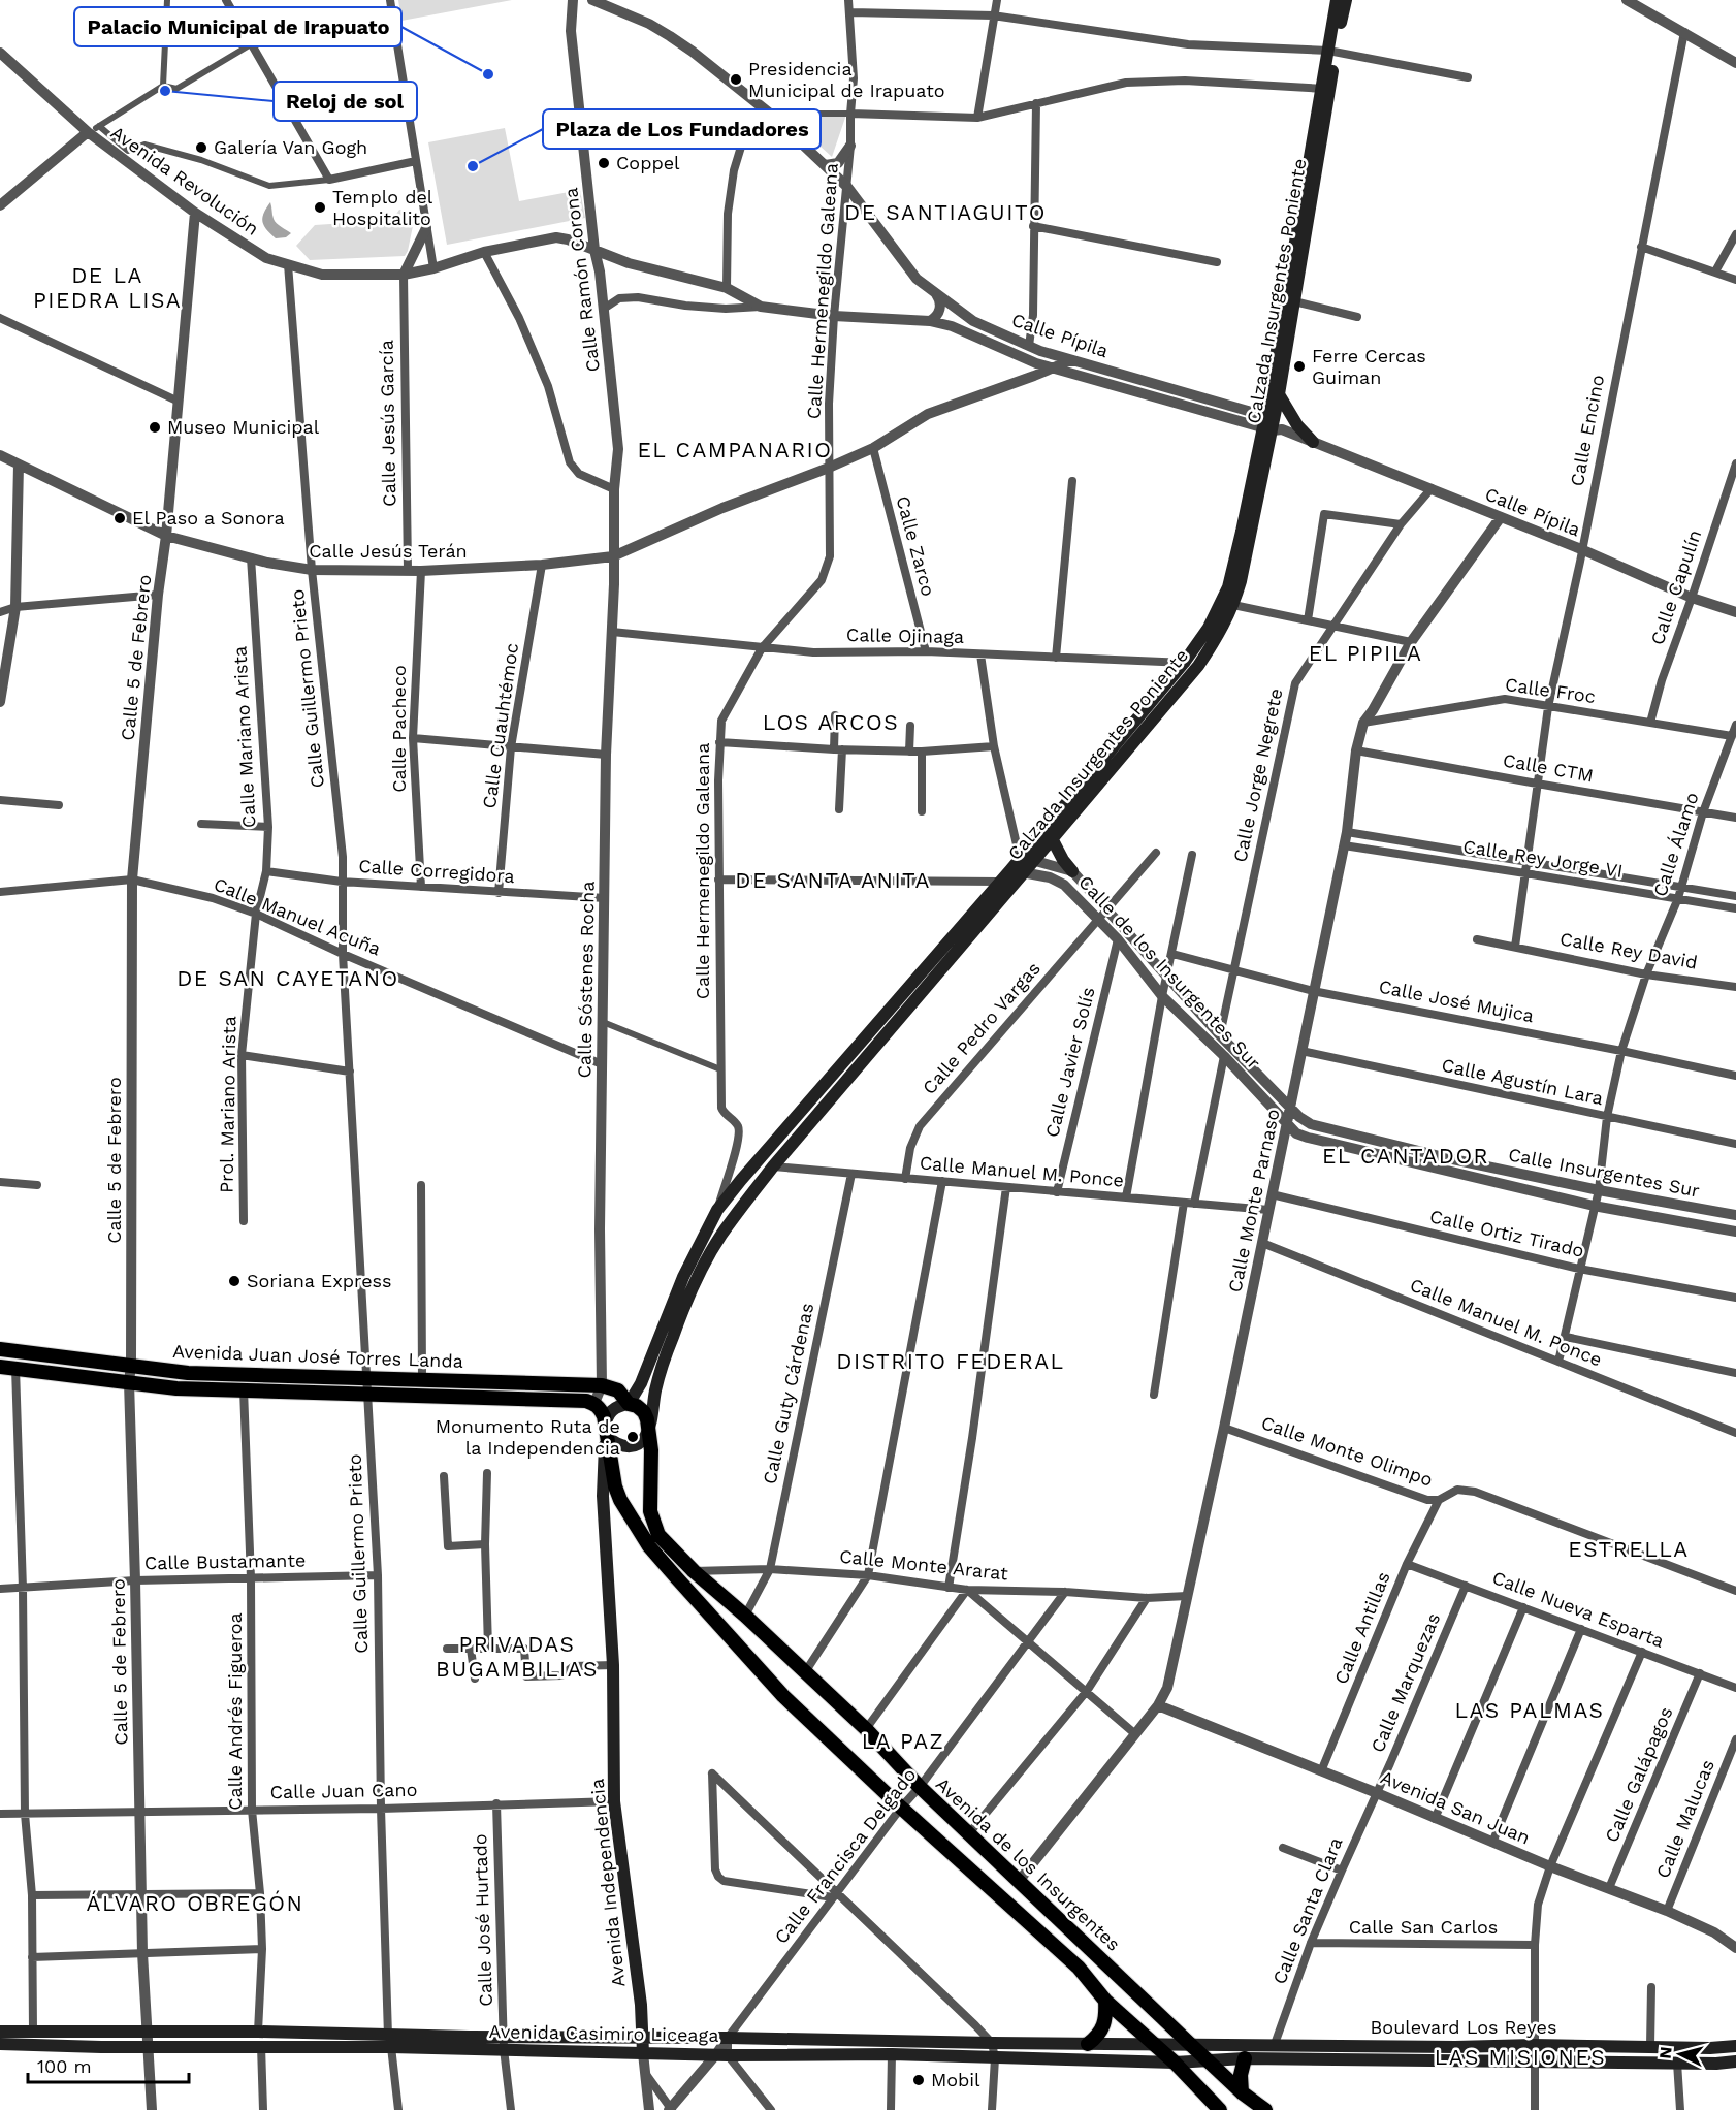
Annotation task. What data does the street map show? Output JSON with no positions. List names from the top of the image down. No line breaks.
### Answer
{"streets":{"main road":["Calzada Insurgentes Poniente","Avenida Juan José Torres Landa","Avenida de los Insurgentes","Avenida Independencia","Boulevard Los Reyes","Avenida Casimiro Liceaga"],"street":["Avenida Revolución","Calle Ramón Corona","Calle Hermenegildo Galeana","Calle Pípila","Calle Jesús García","Calle Encino","Calle Zarco","Calle Jesús Terán","Calle Capulín","Calle Ojinaga","Calle 5 de Febrero","Calle Guillermo Prieto","Calle Froc","Calle Cuauhtémoc","Calle Pacheco","Calle Mariano Arista","Calle CTM","Calle Jorge Negrete","Calle Álamo","Calle Rey Jorge VI","Calle Corregidora","Calle Manuel Acuña","Calle Rey David","Calle de los Insurgentes Sur","Calle Sóstenes Rocha","Calle José Mujica","Calle Pedro Vargas","Calle Javier Solís","Calle Agustín Lara","Prol. Mariano Arista","Calle Manuel M. Ponce","Calle Insurgentes Sur","Calle Monte Parnaso","Calle Ortiz Tirado","Calle Guty Cárdenas","Calle Monte Olimpo","Calle Bustamante","Calle Monte Ararat","Calle Nueva Esparta","Calle Antillas","Calle Marquezas","Calle Andrés Figueroa","Calle Galápagos","Calle Juan Cano","Avenida San Juan","Calle Malucas","Calle Francisca Delgado","Calle Santa Clara","Calle José Hurtado","Calle San Carlos"]},"crossings":[["Avenida Revolución","Calle Ramón Corona"],["Avenida Revolución","Calle Pípila"],["Avenida Revolución","Calle Jesús García"],["Avenida Revolución","Calle 5 de Febrero"],["Avenida Revolución","Calle Guillermo Prieto"],["Calle Ramón Corona","Calle Jesús Terán"],["Calle Ramón Corona","Calle Sóstenes Rocha"],["Calle Hermenegildo Galeana","Calzada Insurgentes Poniente"],["Calle Hermenegildo Galeana","Calle Pípila"],["Calle Hermenegildo Galeana","Calle Jesús Terán"],["Calle Hermenegildo Galeana","Calle Ojinaga"],["Calzada Insurgentes Poniente","Calle Pípila"],["Calzada Insurgentes Poniente","Calle Ojinaga"],["Calzada Insurgentes Poniente","Calle de los Insurgentes Sur"],["Calzada Insurgentes Poniente","Calle Manuel M. Ponce"],["Calzada Insurgentes Poniente","Avenida de los Insurgentes"],["Calzada Insurgentes Poniente","Avenida Independencia"],["Calle Pípila","Calle Encino"],["Calle Pípila","Calle Jesús Terán"],["Calle Pípila","Calle Capulín"],["Calle Pípila","Calle Jorge Negrete"],["Calle Pípila","Calle Monte Parnaso"],["Calle Jesús García","Calle Jesús Terán"],["Calle Encino","Calle Froc"],["Calle Encino","Calle CTM"],["Calle Encino","Calle Rey Jorge VI"],["Calle Encino","Calle Rey David"],["Calle Zarco","Calle Jesús Terán"],["Calle Zarco","Calle Ojinaga"],["Calle Jesús Terán","Calle 5 de Febrero"],["Calle Jesús Terán","Calle Guillermo Prieto"],["Calle Jesús Terán","Calle Cuauhtémoc"],["Calle Jesús Terán","Calle Pacheco"],["Calle Jesús Terán","Calle Mariano Arista"],["Calle Jesús Terán","Calle Sóstenes Rocha"],["Calle Capulín","Calle Froc"],["Calle Ojinaga","Calle Sóstenes Rocha"],["Calle 5 de Febrero","Calle Manuel Acuña"],["Calle 5 de Febrero","Avenida Juan José Torres Landa"],["Calle 5 de Febrero","Calle Bustamante"],["Calle 5 de Febrero","Calle Juan Cano"],["Calle 5 de Febrero","Avenida Casimiro Liceaga"],["Calle Guillermo Prieto","Calle Corregidora"],["Calle Guillermo Prieto","Calle Manuel Acuña"],["Calle Guillermo Prieto","Avenida Juan José Torres Landa"],["Calle Guillermo Prieto","Calle Bustamante"],["Calle Guillermo Prieto","Calle Juan Cano"],["Calle Guillermo Prieto","Avenida Casimiro Liceaga"],["Calle Froc","Calle Álamo"],["Calle Froc","Calle Monte Parnaso"],["Calle Cuauhtémoc","Calle Corregidora"],["Calle Pacheco","Calle Corregidora"],["Calle Mariano Arista","Calle Corregidora"],["Calle Mariano Arista","Calle Manuel Acuña"],["Calle Mariano Arista","Prol. Mariano Arista"],["Calle CTM","Calle Álamo"],["Calle CTM","Calle Monte Parnaso"],["Calle Jorge Negrete","Calle de los Insurgentes Sur"],["Calle Jorge Negrete","Calle José Mujica"],["Calle Álamo","Calle Rey Jorge VI"],["Calle Álamo","Calle Rey David"],["Calle Álamo","Calle José Mujica"],["Calle Álamo","Calle Agustín Lara"],["Calle Álamo","Calle Manuel M. Ponce"],["Calle Álamo","Calle Insurgentes Sur"],["Calle Álamo","Calle Ortiz Tirado"],["Calle Rey Jorge VI","Calle Monte Parnaso"],["Calle Corregidora","Calle Sóstenes Rocha"],["Calle Manuel Acuña","Calle Sóstenes Rocha"],["Calle Manuel Acuña","Prol. Mariano Arista"],["Calle de los Insurgentes Sur","Calle Pedro Vargas"],["Calle de los Insurgentes Sur","Calle Javier Solís"],["Calle de los Insurgentes Sur","Calle Insurgentes Sur"],["Calle de los Insurgentes Sur","Calle Monte Parnaso"],["Calle Sóstenes Rocha","Avenida Juan José Torres Landa"],["Calle José Mujica","Calle Monte Parnaso"],["Calle Pedro Vargas","Calle Manuel M. Ponce"],["Calle Javier Solís","Calle Manuel M. Ponce"],["Calle Agustín Lara","Calle Monte Parnaso"],["Calle Manuel M. Ponce","Calle Monte Parnaso"],["Calle Manuel M. Ponce","Calle Guty Cárdenas"],["Calle Insurgentes Sur","Calle Monte Parnaso"],["Calle Monte Parnaso","Calle Ortiz Tirado"],["Calle Monte Parnaso","Calle Monte Olimpo"],["Calle Monte Parnaso","Calle Monte Ararat"],["Calle Monte Parnaso","Avenida San Juan"],["Calle Monte Parnaso","Avenida de los Insurgentes"],["Avenida Juan José Torres Landa","Calle Andrés Figueroa"],["Calle Guty Cárdenas","Calle Monte Ararat"],["Calle Guty Cárdenas","Avenida de los Insurgentes"],["Calle Monte Olimpo","Calle Antillas"],["Calle Bustamante","Calle Andrés Figueroa"],["Calle Monte Ararat","Calle Francisca Delgado"],["Calle Monte Ararat","Avenida de los Insurgentes"],["Calle Nueva Esparta","Calle Antillas"],["Calle Nueva Esparta","Calle Marquezas"],["Calle Nueva Esparta","Calle Galápagos"],["Calle Antillas","Avenida San Juan"],["Calle Marquezas","Avenida San Juan"],["Calle Marquezas","Calle Santa Clara"],["Calle Andrés Figueroa","Calle Juan Cano"],["Calle Andrés Figueroa","Avenida Casimiro Liceaga"],["Calle Galápagos","Avenida San Juan"],["Calle Juan Cano","Avenida Independencia"],["Calle Juan Cano","Calle José Hurtado"],["Avenida San Juan","Calle Malucas"],["Avenida San Juan","Calle Santa Clara"],["Calle Francisca Delgado","Avenida de los Insurgentes"],["Calle Francisca Delgado","Avenida Casimiro Liceaga"],["Avenida de los Insurgentes","Avenida Independencia"],["Avenida de los Insurgentes","Boulevard Los Reyes"],["Avenida de los Insurgentes","Avenida Casimiro Liceaga"],["Avenida Independencia","Avenida Casimiro Liceaga"],["Calle Santa Clara","Calle San Carlos"],["Calle Santa Clara","Boulevard Los Reyes"],["Calle José Hurtado","Avenida Casimiro Liceaga"],["Boulevard Los Reyes","Avenida Casimiro Liceaga"]],"districts":["DE SANTIAGUITO","DE LA PIEDRA LISA","EL CAMPANARIO","EL PIPILA","LOS ARCOS","DE SANTA ANITA","DE SAN CAYETANO","EL CANTADOR","DISTRITO FEDERAL","ESTRELLA","PRIVADAS BUGAMBILIAS","LAS PALMAS","LA PAZ","ÁLVARO OBREGÓN","LAS MISIONES"],"places":["Palacio Municipal de Irapuato","Presidencia Municipal de Irapuato","Reloj de sol","Galería Van Gogh","Coppel","Plaza de Los Fundadores","Templo del Hospitalito","Ferre Cercas Guiman","Museo Municipal","El Paso a Sonora","Soriana Express","Monumento Ruta de la Independencia","Mobil"],"scale_bar":"100 m","north":"left"}
